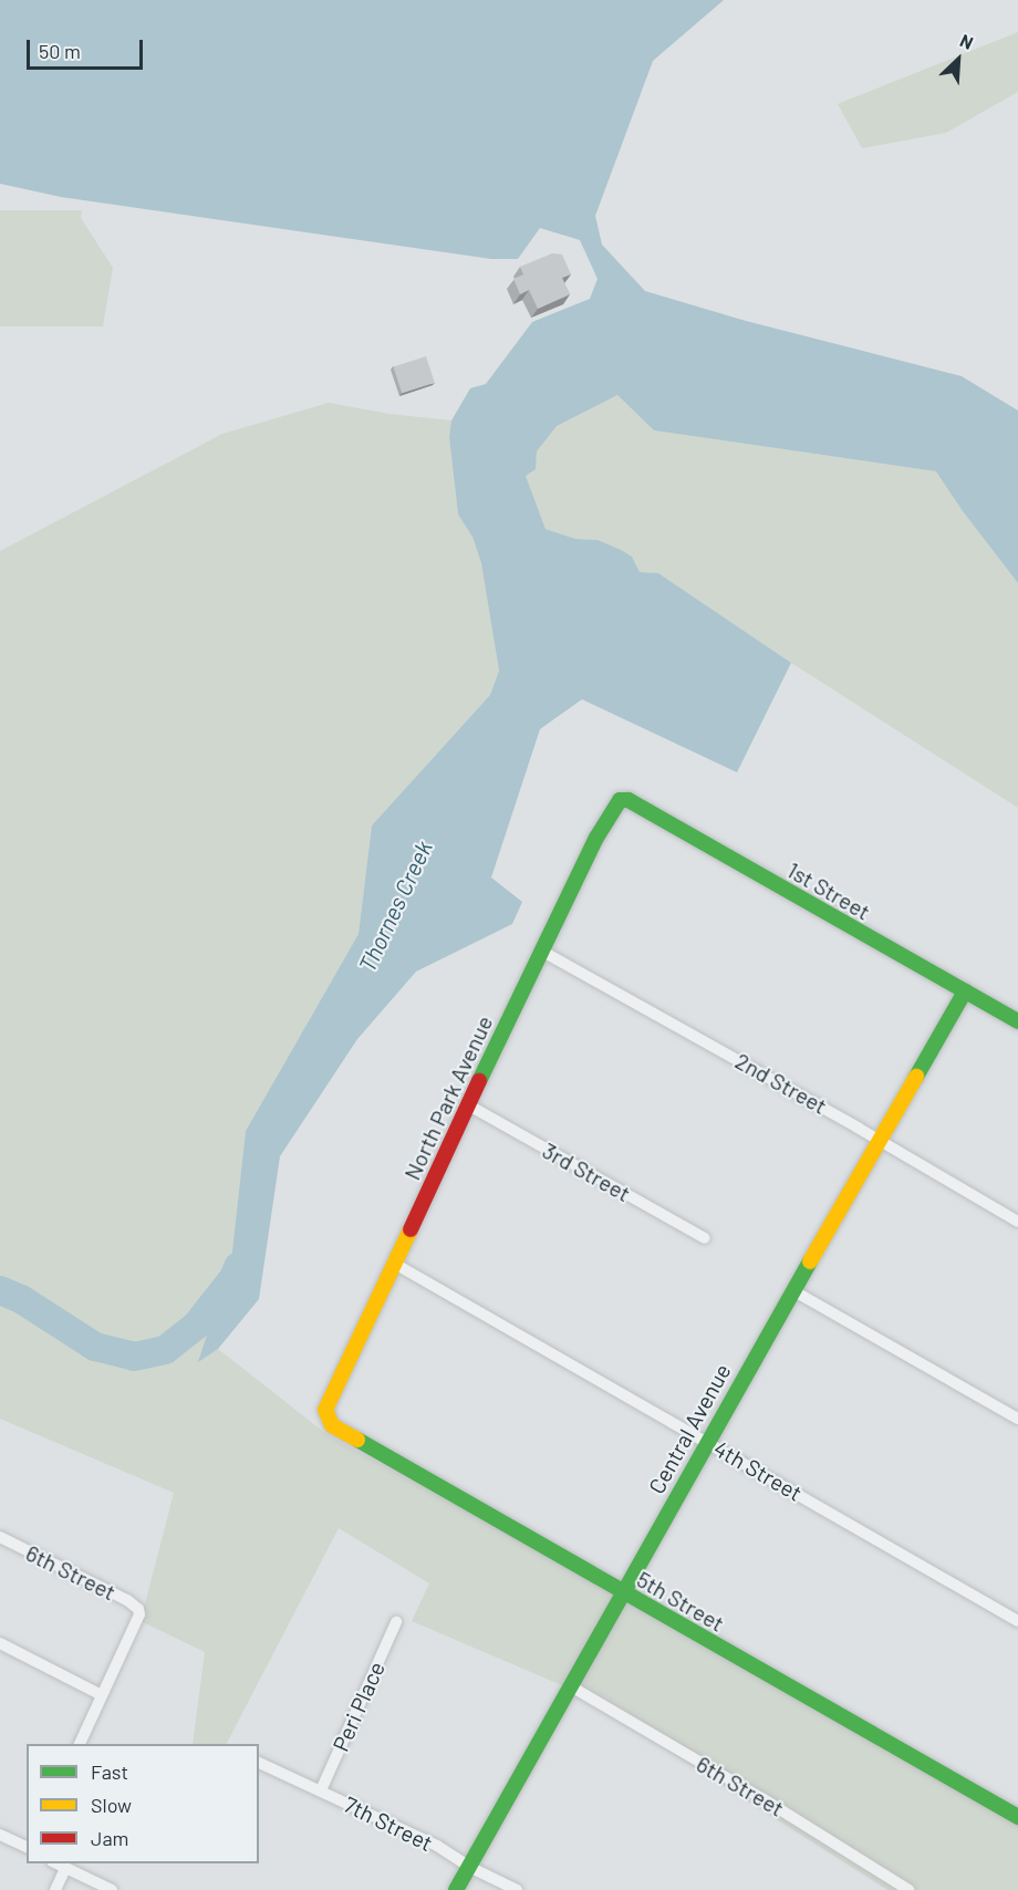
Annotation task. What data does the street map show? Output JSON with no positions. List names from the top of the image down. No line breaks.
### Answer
{"streets":{"street":["1st Street","2nd Street","North Park Avenue","3rd Street","Central Avenue","4th Street","6th Street","5th Street","Peri Place","7th Street"]},"crossings":[["1st Street","North Park Avenue"],["1st Street","Central Avenue"],["2nd Street","North Park Avenue"],["2nd Street","Central Avenue"],["North Park Avenue","3rd Street"],["North Park Avenue","4th Street"],["North Park Avenue","5th Street"],["Central Avenue","4th Street"],["Central Avenue","6th Street"],["Central Avenue","5th Street"],["Central Avenue","7th Street"],["Peri Place","7th Street"]],"water":["Thornes Creek"],"legend":["Fast","Slow","Jam"],"scale_bar":"50 m","north":"top right"}
